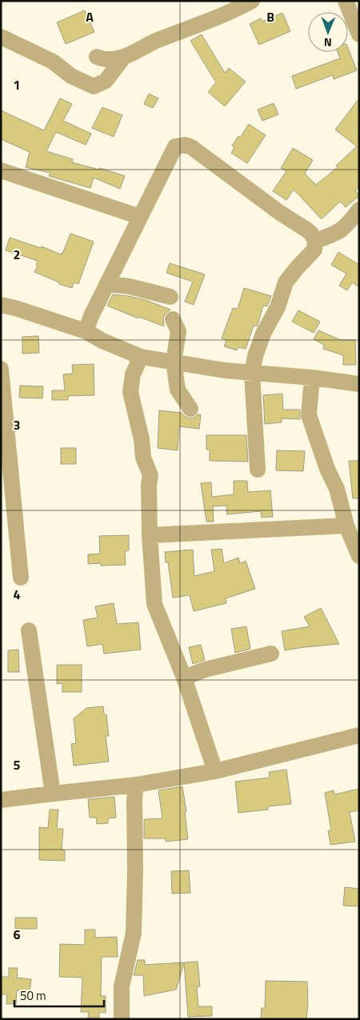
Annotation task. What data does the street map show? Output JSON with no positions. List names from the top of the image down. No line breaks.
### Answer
{"scale_bar":"50 m","north":"bottom","grid":{"columns":["A","B"],"rows":["1","2","3","4","5","6"]}}
